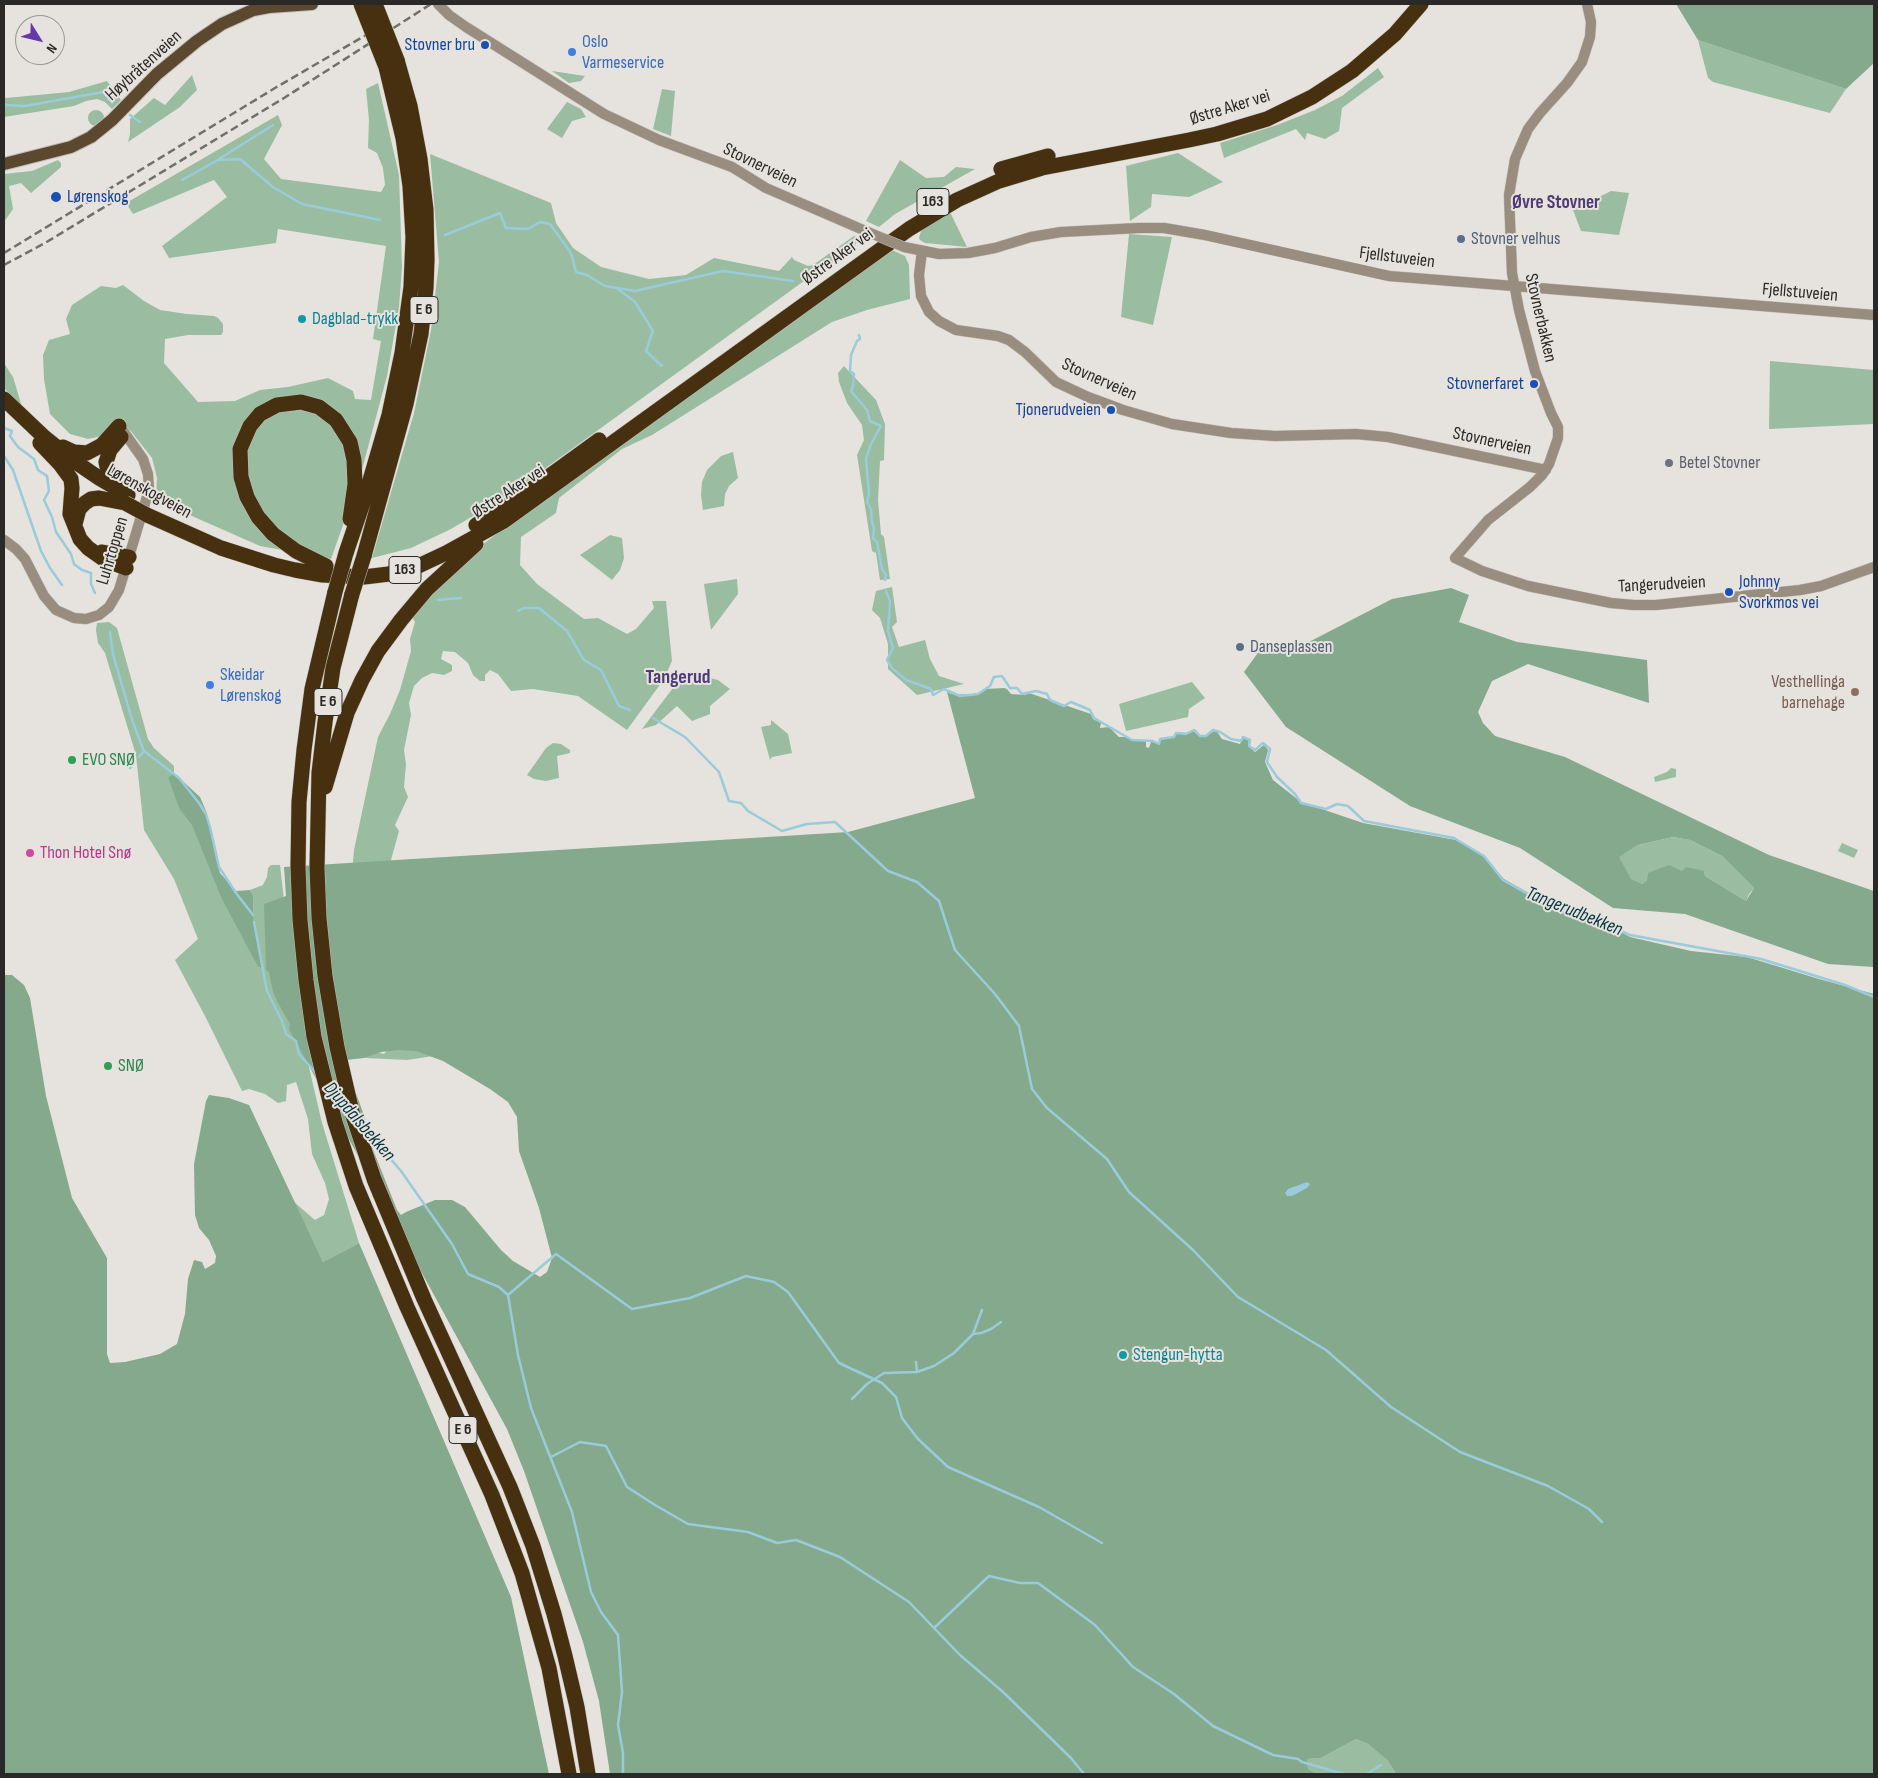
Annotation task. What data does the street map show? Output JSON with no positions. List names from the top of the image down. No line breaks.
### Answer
{"streets":{"highway":["Østre Aker vei","163","E 6","Lørenskogveien"],"main road":["Høybråtenveien"],"street":["Stovnerveien","Fjellstuveien","Stovnerbakken","Luhrtoppen","Tangerudveien"]},"crossings":[["Østre Aker vei","E 6"],["Østre Aker vei","Lørenskogveien"],["Stovnerveien","Fjellstuveien"],["Stovnerveien","Stovnerbakken"],["Fjellstuveien","Stovnerbakken"],["Stovnerbakken","Tangerudveien"]],"districts":["Øvre Stovner","Tangerud"],"water":["Tangerudbekken","Djupdalsbekken"],"places":["Stovner bru","Oslo Varmeservice","Lørenskog","Stovner velhus","Dagblad-trykk","Stovnerfaret","Tjonerudveien","Betel Stovner","Johnny Svorkmos vei","Danseplassen","Skeidar Lørenskog","Vesthellinga barnehage","EVO SNØ","Thon Hotel Snø","SNØ","Stengun-hytta"],"north":"bottom right"}
